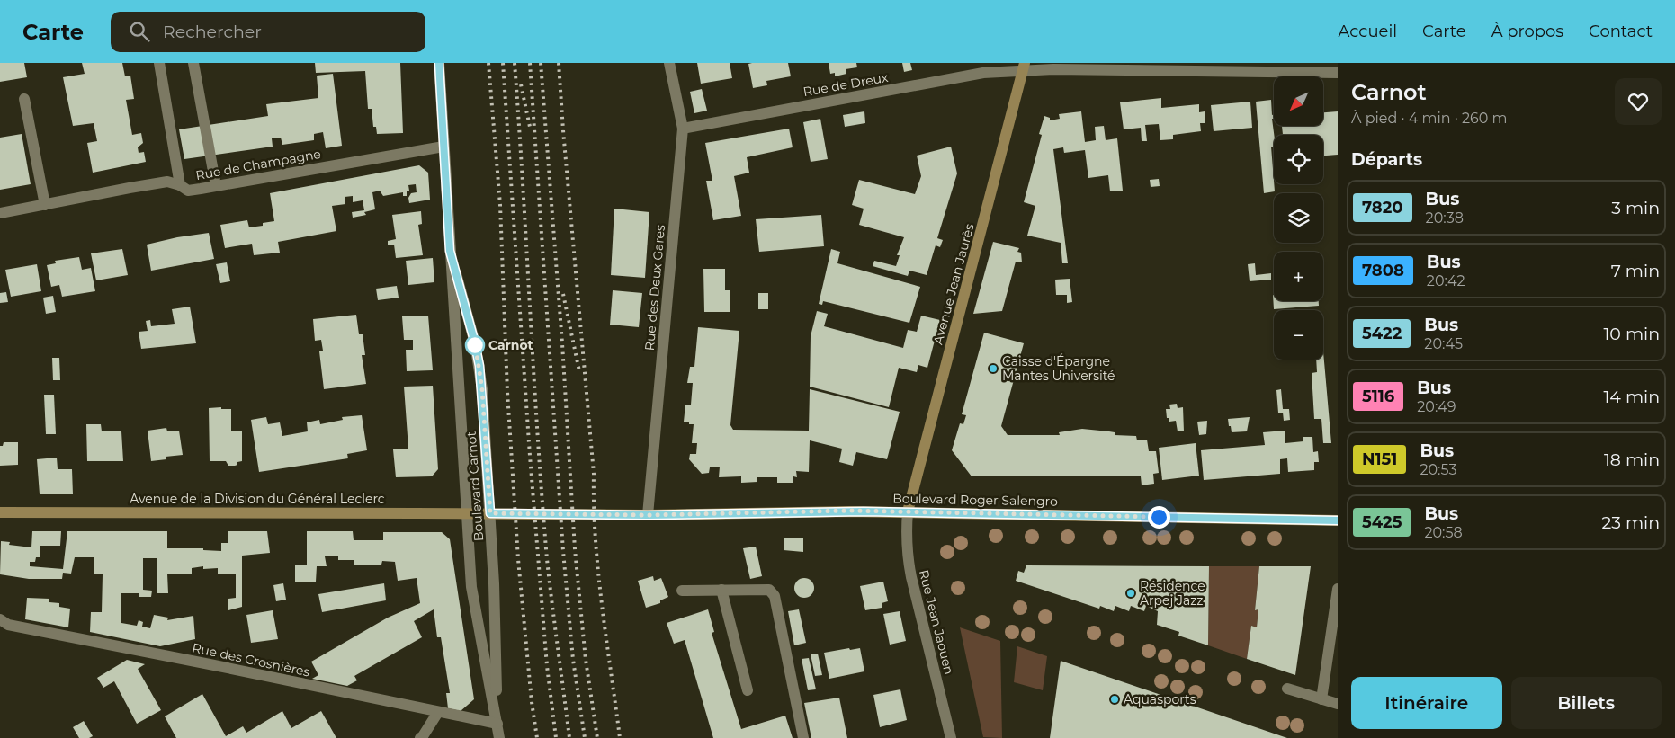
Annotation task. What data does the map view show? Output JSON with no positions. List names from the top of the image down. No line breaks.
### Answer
{"streets":{"main road":["Avenue Jean Jaurès","Avenue de la Division du Général Leclerc","Boulevard Roger Salengro"],"street":["Rue de Dreux","Rue de Champagne","Rue des Deux Gares","Boulevard Carnot","Rue Jean Jaouen","Rue des Crosnières"]},"crossings":[["Rue de Dreux","Avenue Jean Jaurès"],["Rue de Dreux","Rue des Deux Gares"],["Rue de Champagne","Boulevard Carnot"],["Avenue Jean Jaurès","Boulevard Roger Salengro"],["Avenue Jean Jaurès","Rue Jean Jaouen"],["Rue des Deux Gares","Boulevard Roger Salengro"],["Boulevard Carnot","Avenue de la Division du Général Leclerc"],["Boulevard Carnot","Rue des Crosnières"],["Avenue de la Division du Général Leclerc","Boulevard Roger Salengro"],["Boulevard Roger Salengro","Rue Jean Jaouen"]],"places":["Carnot","Caisse d'Épargne Mantes Université","Résidence Arpej Jazz","Aquasports"],"lines":["bus line 7820"],"north":"bottom left","page":{"header":"Carte","search":"Rechercher","nav":["Accueil","Carte","À propos","Contact"],"heading":[["Carnot","À pied · 4 min · 260 m"],"Départs"],"map_buttons":["+","−"],"list":[{"mark":"7820","name":"Bus","note":"20:38","value":"3 min"},{"mark":"7808","name":"Bus","note":"20:42","value":"7 min"},{"mark":"5422","name":"Bus","note":"20:45","value":"10 min"},{"mark":"5116","name":"Bus","note":"20:49","value":"14 min"},{"mark":"N151","name":"Bus","note":"20:53","value":"18 min"},{"mark":"5425","name":"Bus","note":"20:58","value":"23 min"}],"buttons":["Itinéraire","Billets"]}}
